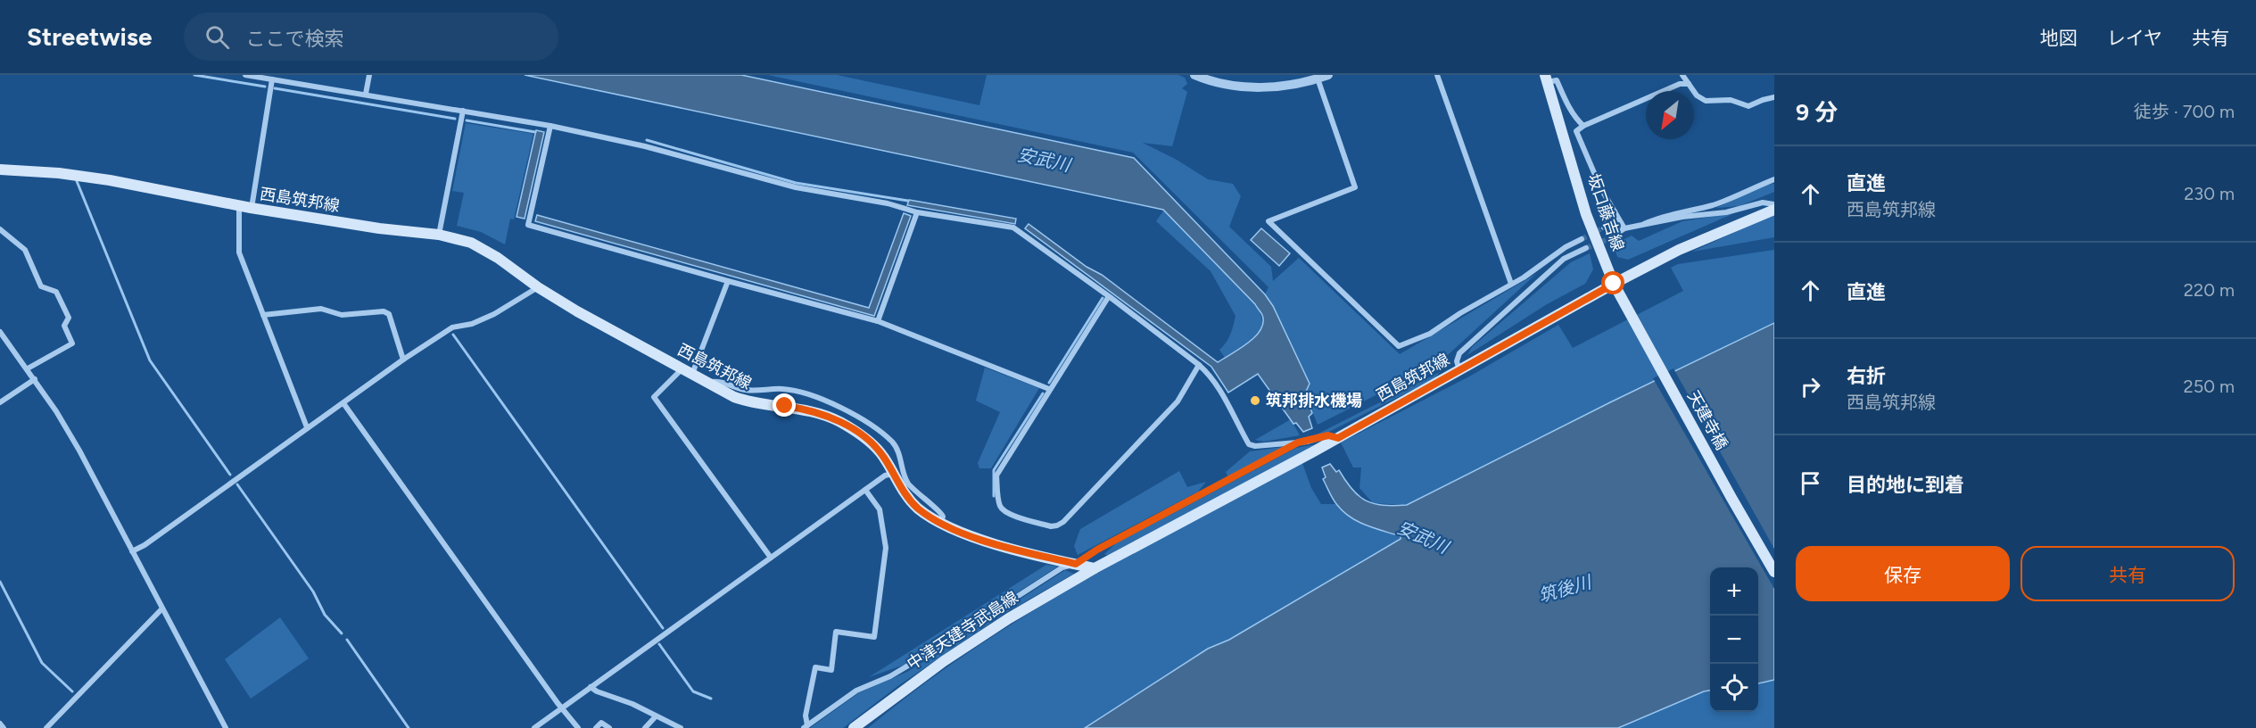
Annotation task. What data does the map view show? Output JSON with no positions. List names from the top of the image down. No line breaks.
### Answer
{"streets":{"main road":["西島筑邦線","坂口藤吉線","天建寺橋","中津天建寺武島線"]},"crossings":[["西島筑邦線","坂口藤吉線"],["西島筑邦線","天建寺橋"],["西島筑邦線","中津天建寺武島線"],["坂口藤吉線","天建寺橋"]],"water":["安武川","筑後川"],"places":["筑邦排水機場"],"north":"bottom left","page":{"header":"Streetwise","search":"ここで検索","nav":["地図","レイヤ","共有"],"heading":["9 分","徒歩 · 700 m"],"list":[["直進","西島筑邦線","230 m"],["直進","220 m"],["右折","西島筑邦線","250 m"],"目的地に到着"],"buttons":["保存","共有"],"map_buttons":["+","−"]}}
